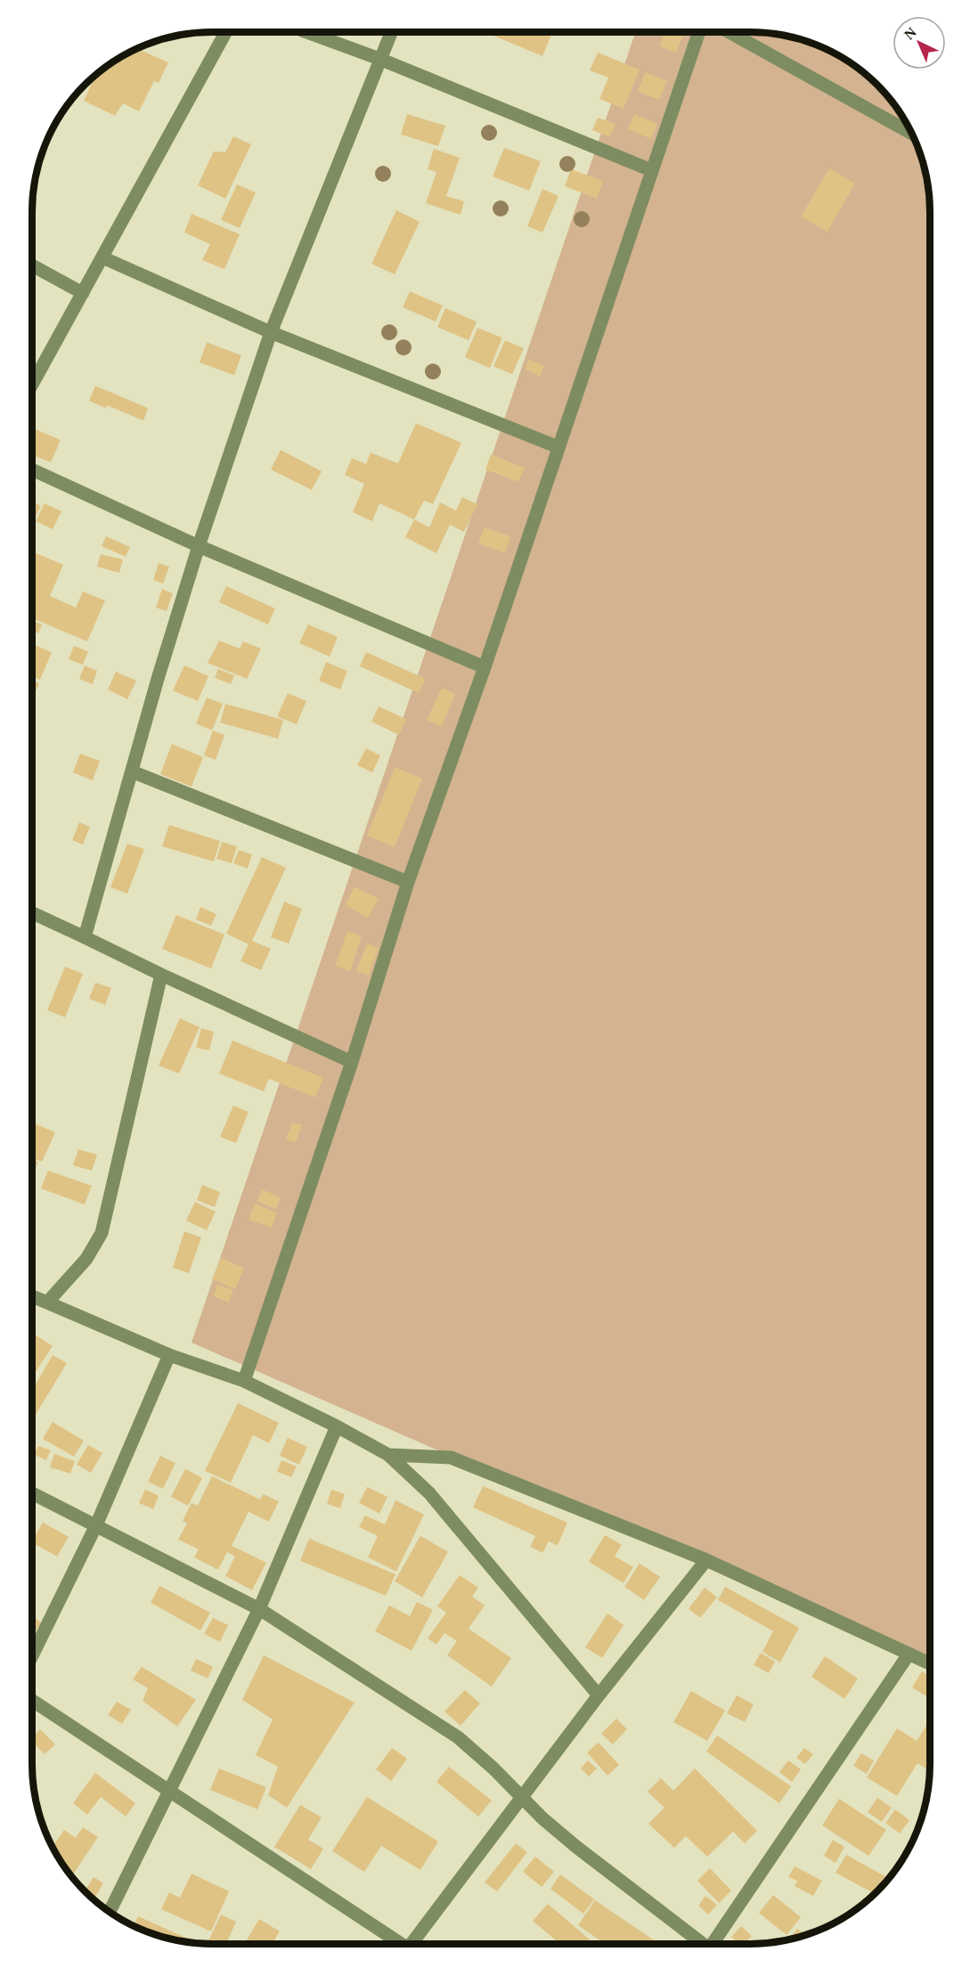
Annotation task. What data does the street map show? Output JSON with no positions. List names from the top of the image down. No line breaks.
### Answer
{"north":"top left"}
